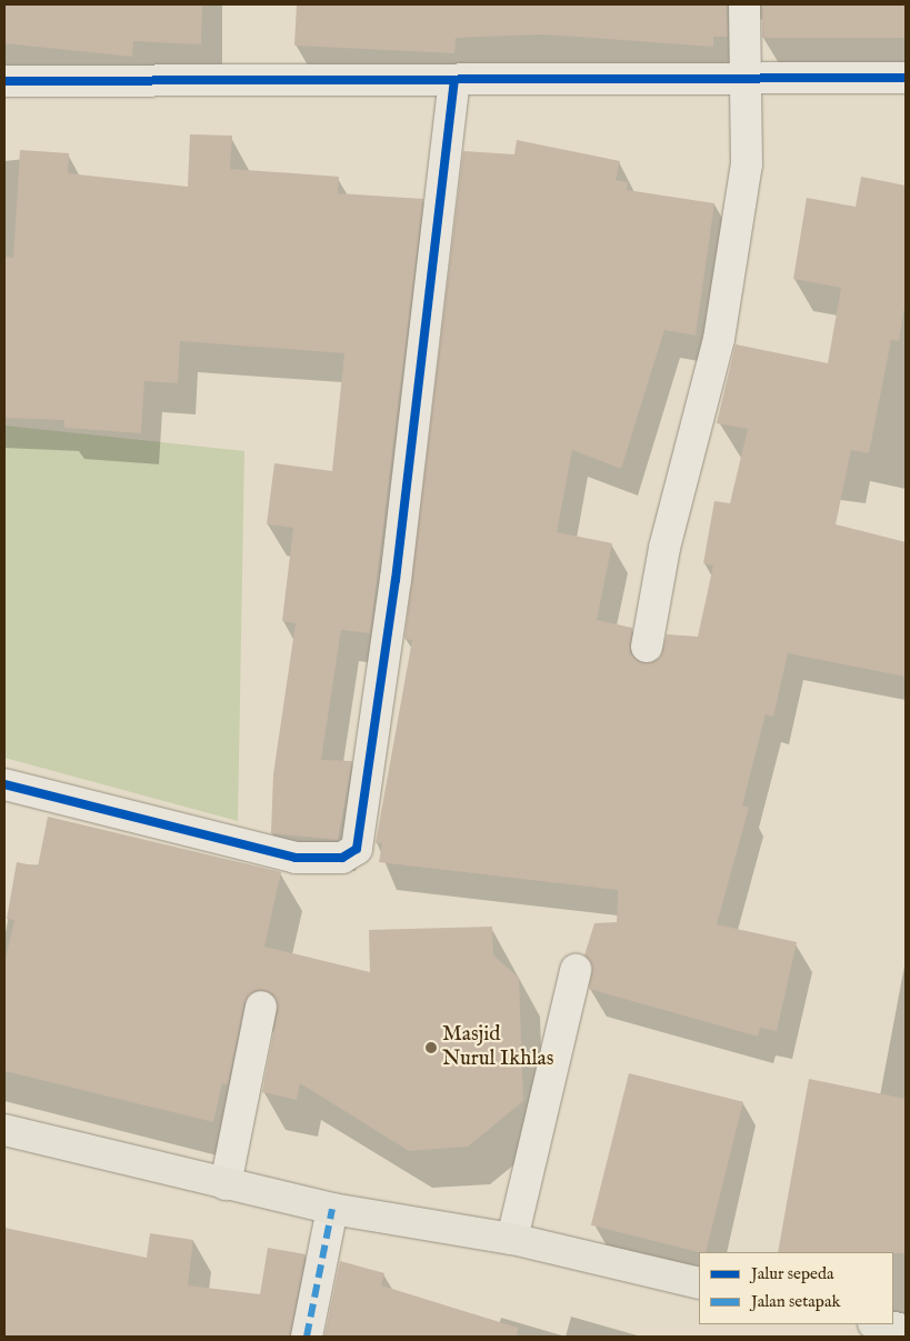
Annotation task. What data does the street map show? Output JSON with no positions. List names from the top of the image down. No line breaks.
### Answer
{"places":["Masjid Nurul Ikhlas"],"legend":["Jalur sepeda","Jalan setapak"]}
